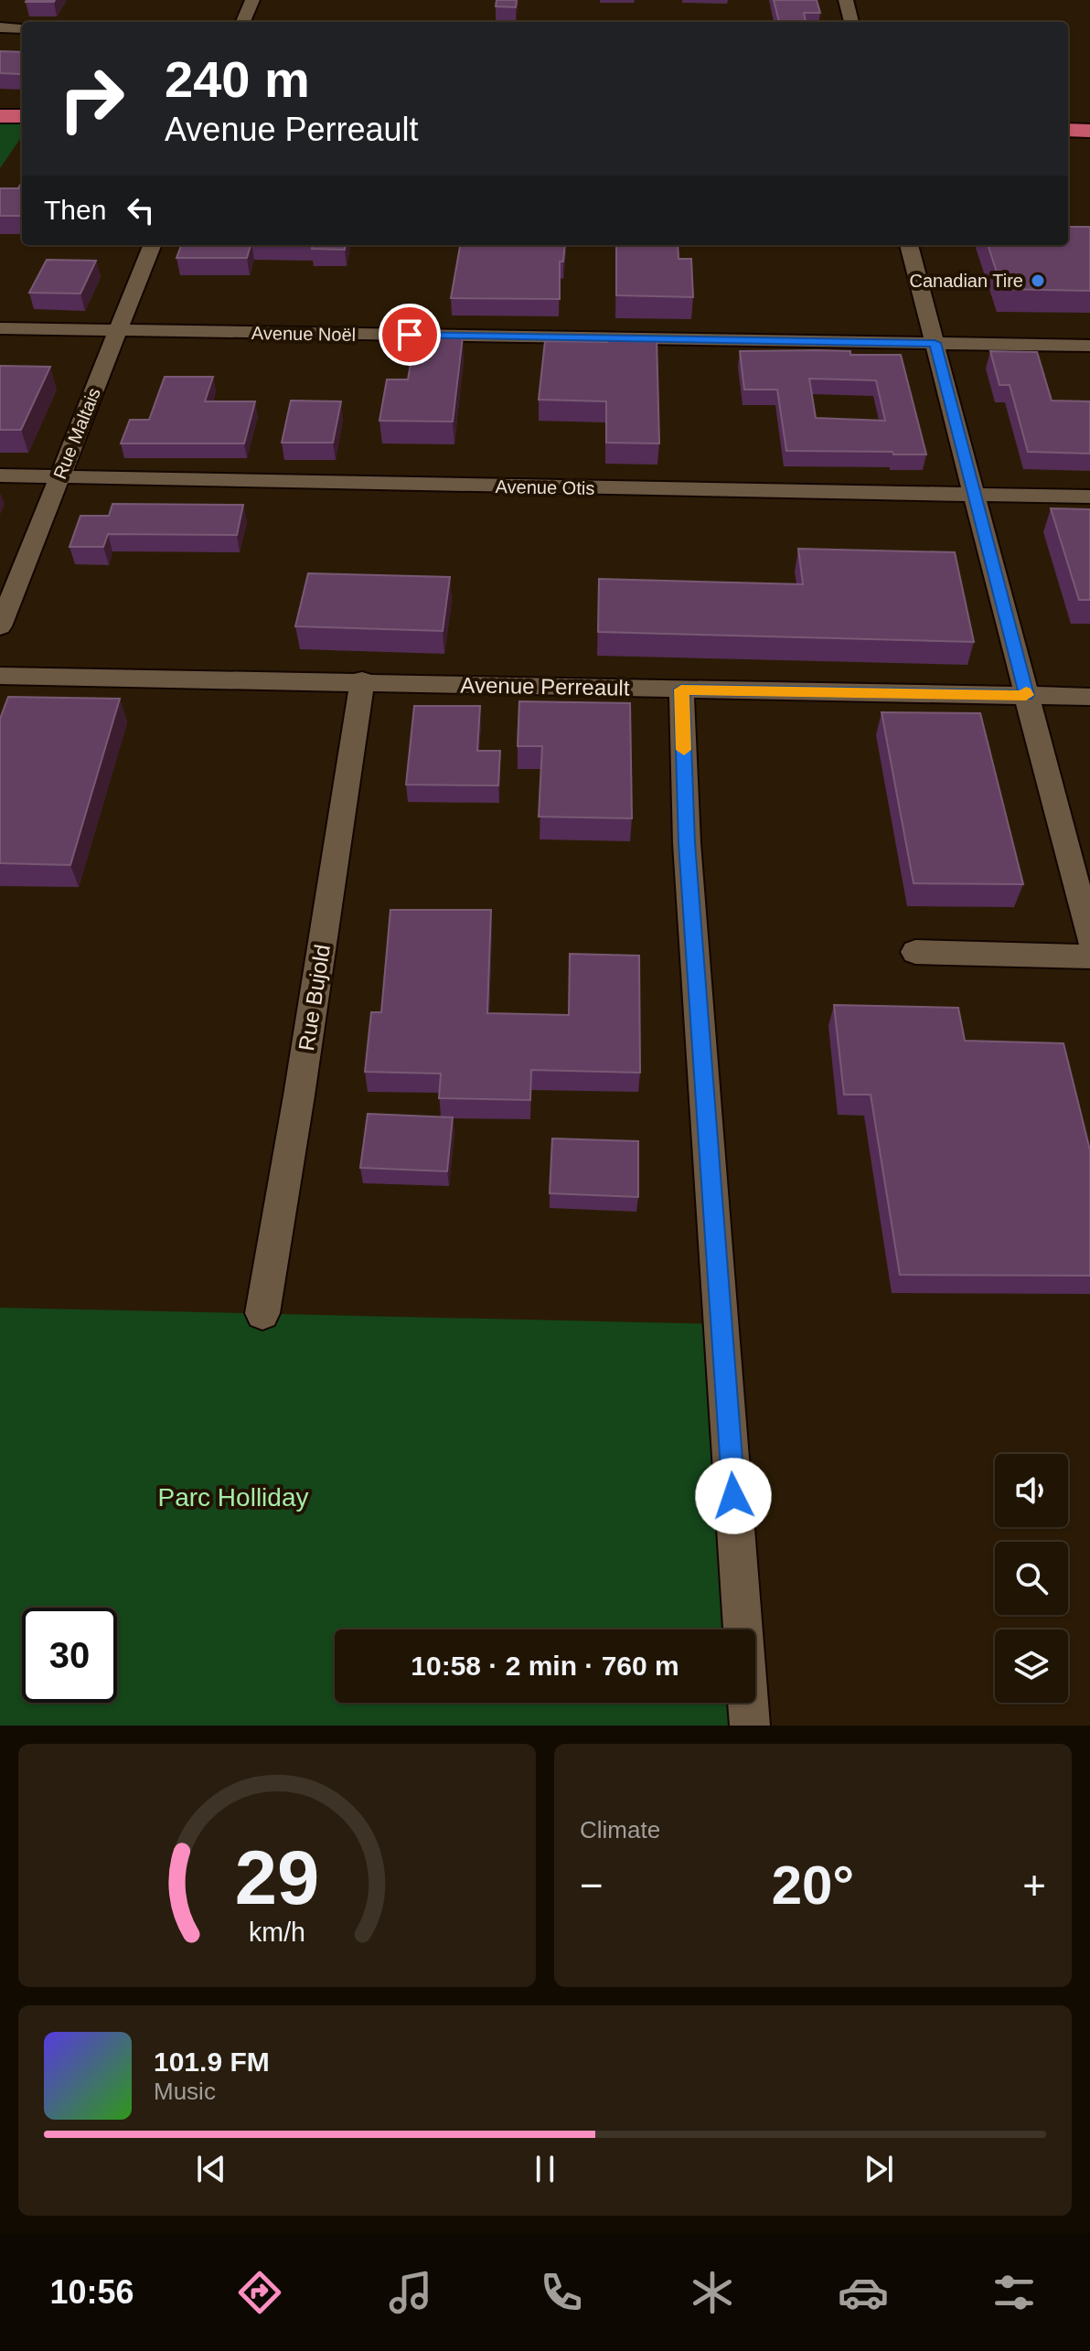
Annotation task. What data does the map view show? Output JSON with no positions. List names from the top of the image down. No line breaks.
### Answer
{"streets":{"street":["Avenue Noël","Rue Maltais","Avenue Otis","Avenue Perreault","Rue Bujold"]},"crossings":[["Avenue Noël","Rue Maltais"],["Rue Maltais","Avenue Otis"],["Avenue Perreault","Rue Bujold"]],"parks":["Parc Holliday"],"places":["Canadian Tire"],"page":{"turn":["240 m","Avenue Perreault"],"then":"Then","limit":"30","trip":"10:58 · 2 min · 760 m","tile":"Climate","heat":["−","20°","+"],"song":["101.9 FM","Music"],"tabs":"10:56","gauge":["29","km/h"]}}
